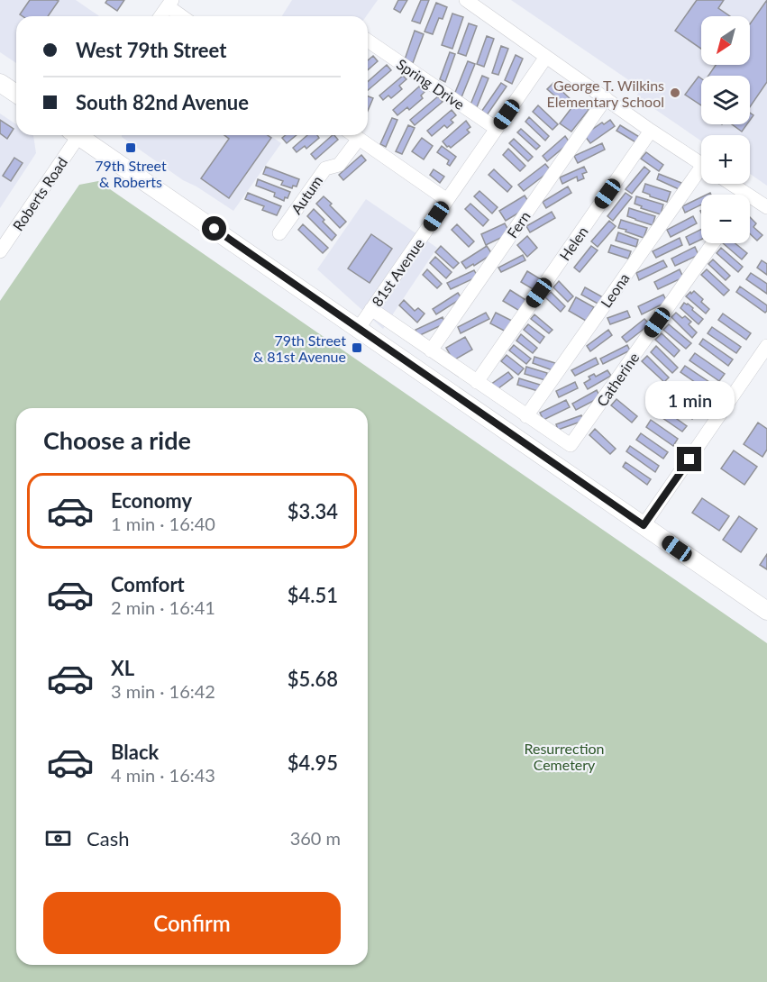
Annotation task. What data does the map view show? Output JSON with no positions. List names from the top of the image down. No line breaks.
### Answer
{"streets":{"street":["Spring Drive","Roberts Road","Autum","Fern","Helen","81st Avenue","Leona","Catherine"]},"crossings":[["Spring Drive","81st Avenue"],["Leona","Catherine"]],"parks":["Resurrection Cemetery"],"places":{"other":["George T. Wilkins Elementary School"],"transit":["79th Street & Roberts","79th Street & 81st Avenue"]},"north":"bottom left","page":{"map_buttons":["+","−"],"banner":["West 79th Street","South 82nd Avenue"],"bubble":"1 min","heading":"Choose a ride","list":[{"name":"Economy","note":"1 min · 16:40","value":"$3.34"},{"name":"Comfort","note":"2 min · 16:41","value":"$4.51"},{"name":"XL","note":"3 min · 16:42","value":"$5.68"},{"name":"Black","note":"4 min · 16:43","value":"$4.95"}],"pay":["Cash","360 m"],"buttons":"Confirm"}}
